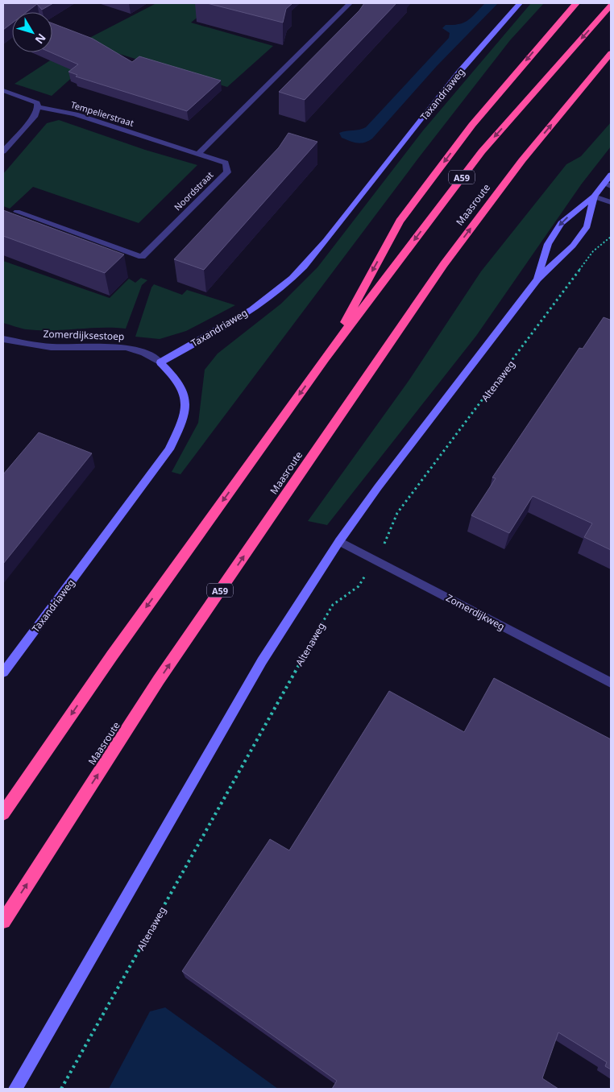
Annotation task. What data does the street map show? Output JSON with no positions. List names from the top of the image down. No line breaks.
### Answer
{"streets":{"highway":["A59","Maasroute"],"main road":["Taxandriaweg"],"street":["Tempelierstraat","Noordstraat","Zomerdijksestoep","Zomerdijkweg"],"path":["Altenaweg"]},"crossings":[["Taxandriaweg","Zomerdijksestoep"],["Tempelierstraat","Noordstraat"],["Altenaweg","Zomerdijkweg"]],"north":"bottom right"}
